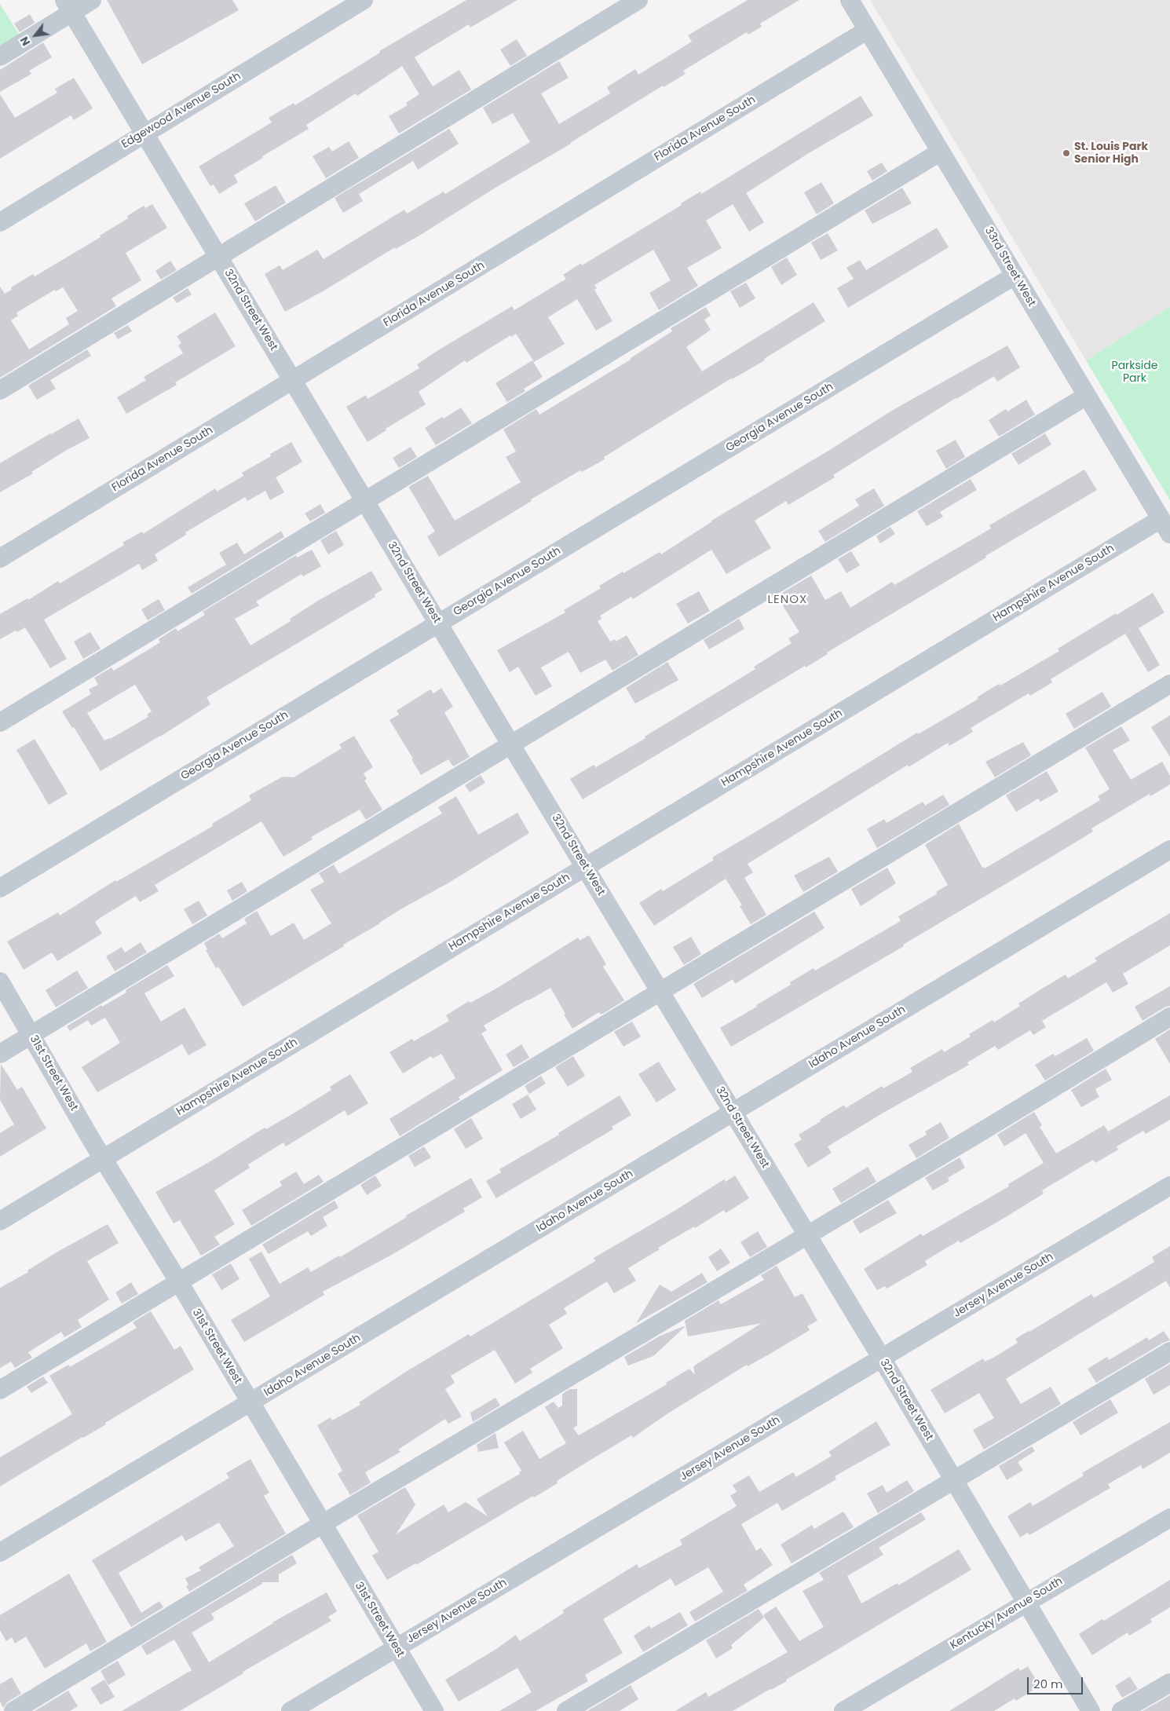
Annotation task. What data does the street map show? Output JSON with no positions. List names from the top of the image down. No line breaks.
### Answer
{"streets":{"street":["Edgewood Avenue South","Florida Avenue South","33rd Street West","32nd Street West","Georgia Avenue South","Hampshire Avenue South","Idaho Avenue South","31st Street West","Jersey Avenue South","Kentucky Avenue South"]},"crossings":[["Edgewood Avenue South","32nd Street West"],["Florida Avenue South","33rd Street West"],["Florida Avenue South","32nd Street West"],["33rd Street West","Georgia Avenue South"],["33rd Street West","Hampshire Avenue South"],["32nd Street West","Georgia Avenue South"],["32nd Street West","Hampshire Avenue South"],["32nd Street West","Idaho Avenue South"],["32nd Street West","Jersey Avenue South"],["32nd Street West","Kentucky Avenue South"],["Hampshire Avenue South","31st Street West"],["Idaho Avenue South","31st Street West"],["31st Street West","Jersey Avenue South"]],"districts":["LENOX"],"parks":["Parkside Park"],"places":["St. Louis Park Senior High"],"scale_bar":"20 m","north":"bottom left"}
